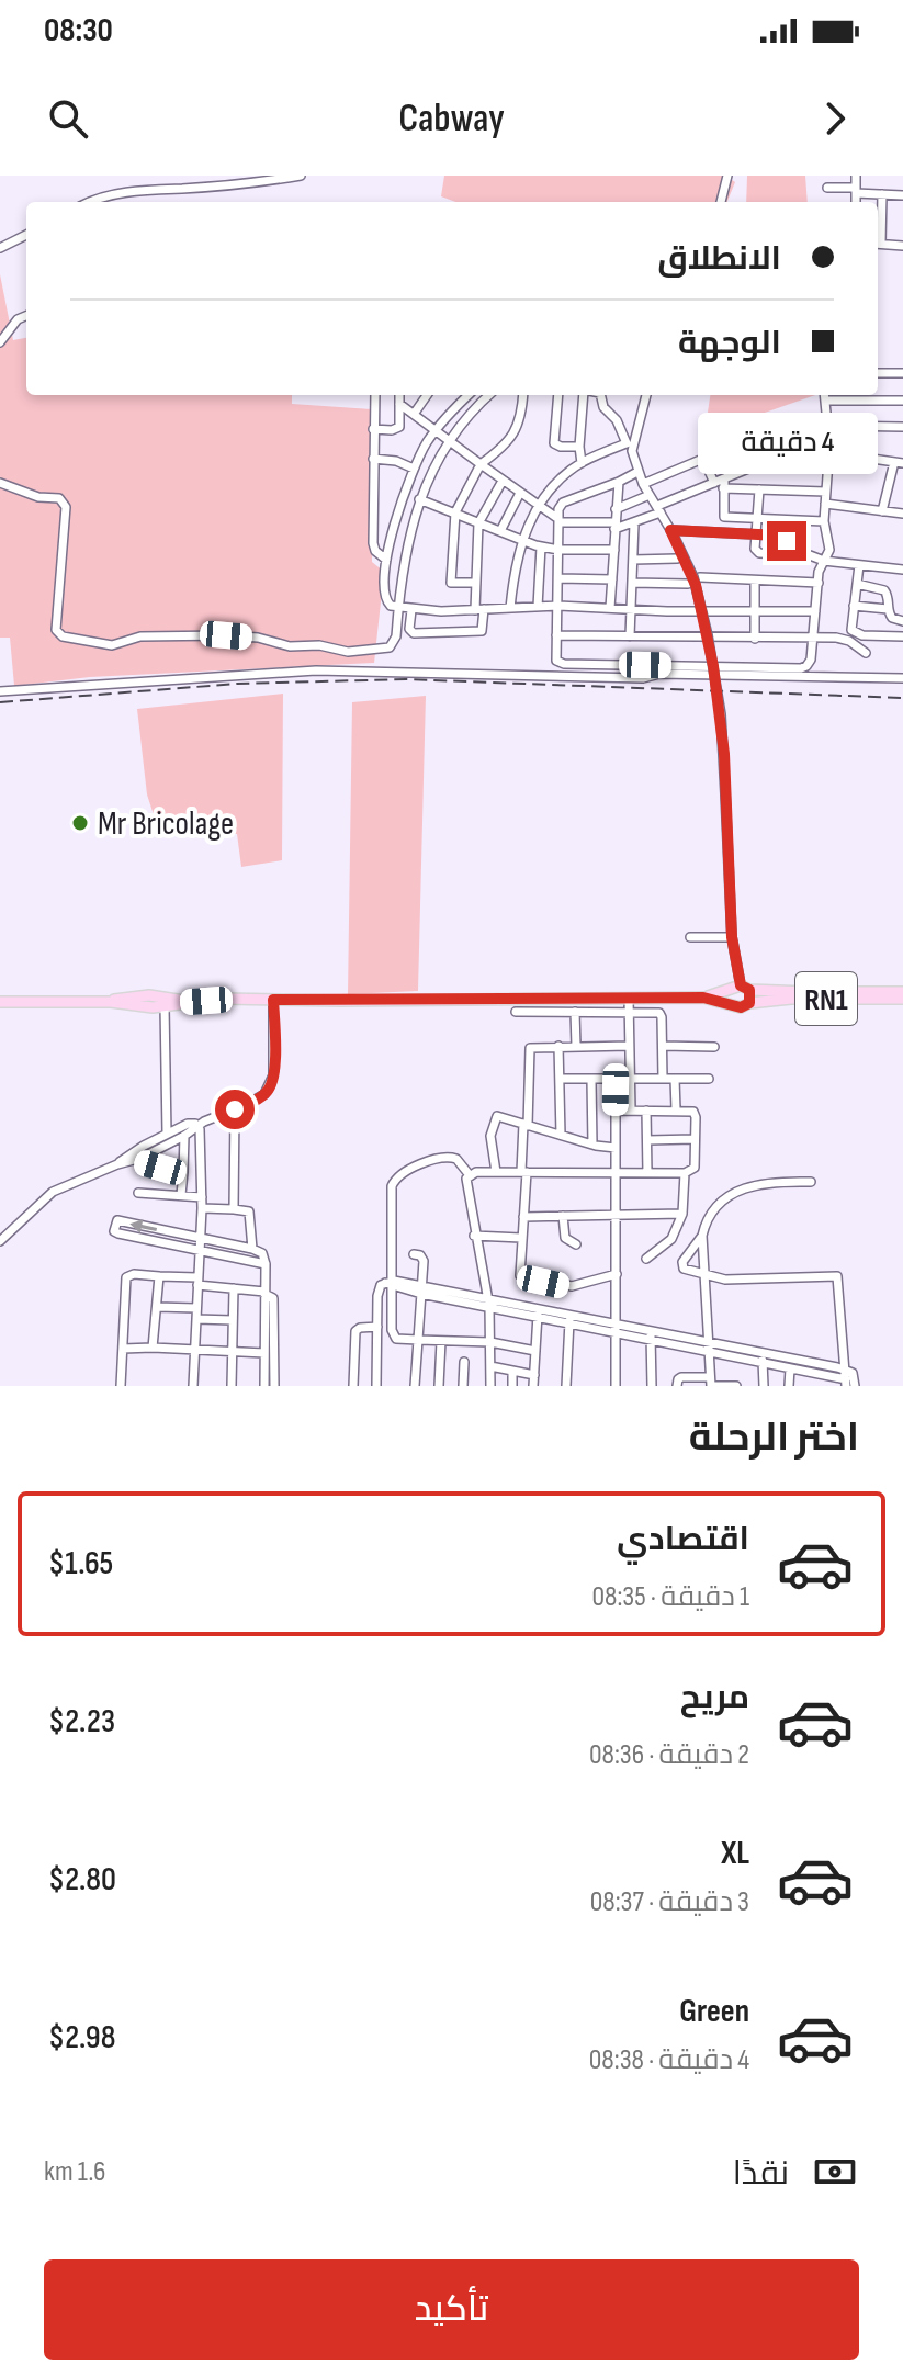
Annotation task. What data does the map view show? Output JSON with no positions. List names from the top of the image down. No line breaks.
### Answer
{"streets":{"main road":["RN1"]},"places":["Mr Bricolage"],"page":{"status":"08:30","header":"Cabway","banner":["الانطلاق","الوجهة"],"bubble":"4 دقيقة","heading":"اختر الرحلة","list":[{"name":"اقتصادي","note":"1 دقيقة · 08:35","value":"$1.65"},{"name":"مريح","note":"2 دقيقة · 08:36","value":"$2.23"},{"name":"XL","note":"3 دقيقة · 08:37","value":"$2.80"},{"name":"Green","note":"4 دقيقة · 08:38","value":"$2.98"}],"pay":["نقدًا","1.6 km"],"buttons":"تأكيد"}}
